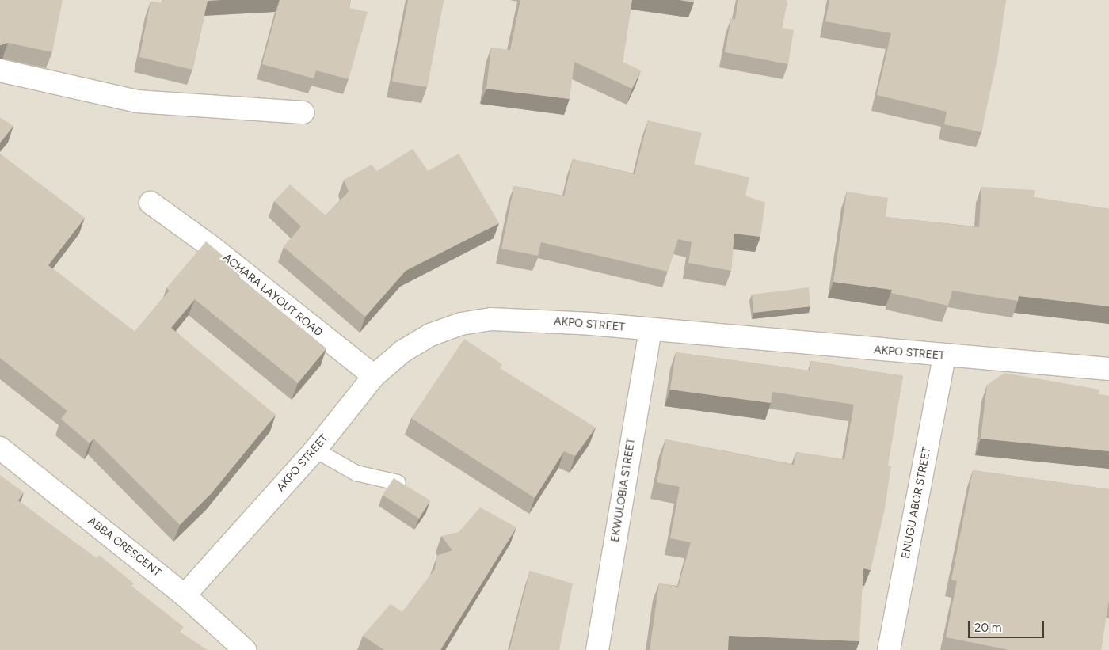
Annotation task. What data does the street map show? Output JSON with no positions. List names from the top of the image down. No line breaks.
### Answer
{"streets":{"street":["ACHARA LAYOUT ROAD","AKPO STREET","EKWULOBIA STREET","ENUGU ABOR STREET","ABBA CRESCENT"]},"crossings":[["ACHARA LAYOUT ROAD","AKPO STREET"],["AKPO STREET","EKWULOBIA STREET"],["AKPO STREET","ENUGU ABOR STREET"],["AKPO STREET","ABBA CRESCENT"]],"scale_bar":"20 m"}
